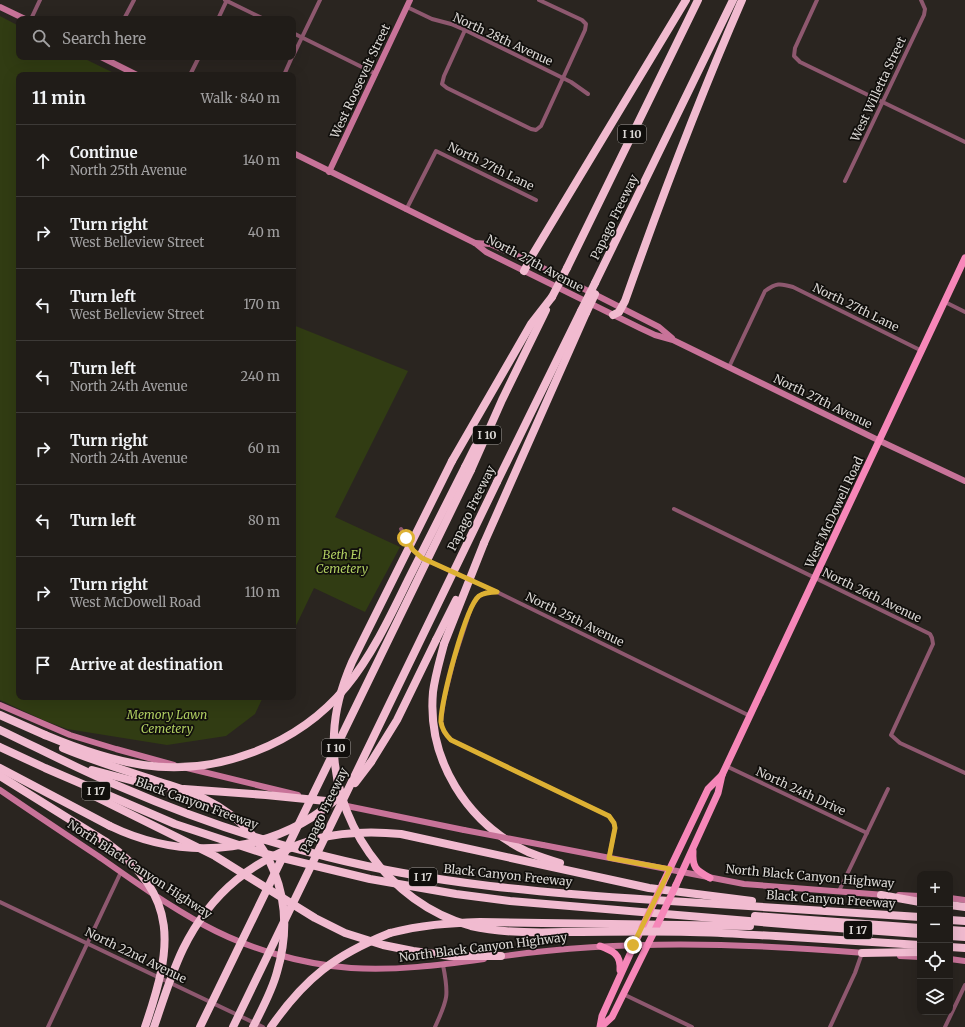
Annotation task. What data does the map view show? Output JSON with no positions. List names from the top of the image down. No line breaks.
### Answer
{"streets":{"highway":["I 10","Papago Freeway","I 17","Black Canyon Freeway"],"main road":["West Roosevelt Street","North 27th Avenue","West McDowell Road","North Black Canyon Highway"],"street":["North 28th Avenue","West Willetta Street","North 27th Lane","North 26th Avenue","North 25th Avenue","North 24th Drive","North 22nd Avenue"]},"crossings":[["North 28th Avenue","West Roosevelt Street"],["West Roosevelt Street","North 27th Avenue"],["North 27th Lane","North 27th Avenue"],["North 27th Lane","West McDowell Road"],["North 27th Avenue","West McDowell Road"],["West McDowell Road","North 26th Avenue"],["West McDowell Road","North 25th Avenue"],["West McDowell Road","North 24th Drive"],["West McDowell Road","North Black Canyon Highway"]],"parks":["Beth El Cemetery","Memory Lawn Cemetery"],"page":{"search":"Search here","heading":["11 min","Walk · 840 m"],"list":[["Continue","North 25th Avenue","140 m"],["Turn right","West Belleview Street","40 m"],["Turn left","West Belleview Street","170 m"],["Turn left","North 24th Avenue","240 m"],["Turn right","North 24th Avenue","60 m"],["Turn left","80 m"],["Turn right","West McDowell Road","110 m"],"Arrive at destination"],"map_buttons":["+","−"]}}
